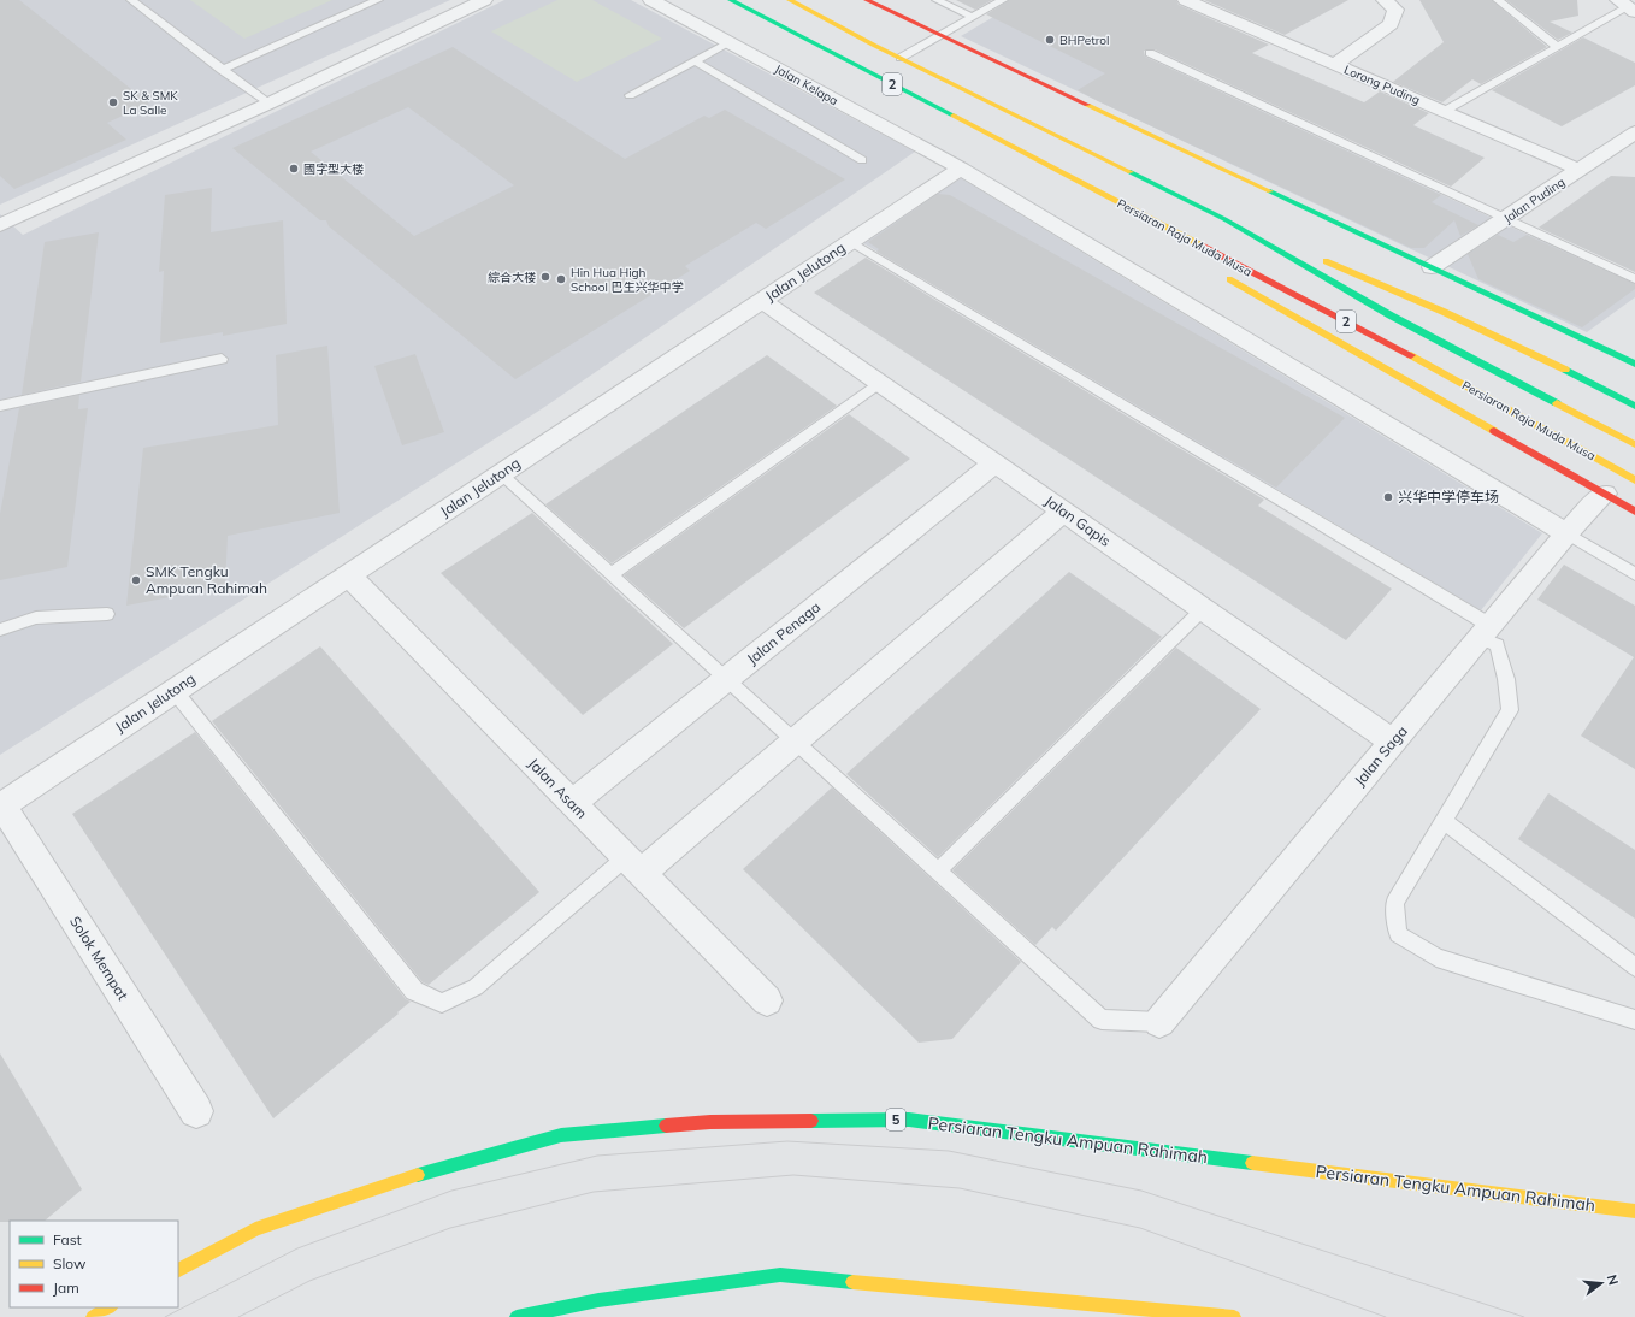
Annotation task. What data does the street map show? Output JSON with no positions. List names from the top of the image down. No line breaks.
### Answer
{"streets":{"main road":["2","Persiaran Raja Muda Musa","5","Persiaran Tengku Ampuan Rahimah"],"street":["Jalan Kelapa","Lorong Puding","Jalan Puding","Jalan Jelutong","Jalan Gapis","Jalan Penaga","Jalan Saga","Jalan Asam","Solok Mempat"]},"crossings":[["Jalan Kelapa","Jalan Jelutong"],["Jalan Kelapa","Jalan Saga"],["Lorong Puding","Jalan Puding"],["Jalan Jelutong","Jalan Gapis"],["Jalan Jelutong","Jalan Asam"],["Jalan Jelutong","Solok Mempat"],["Jalan Gapis","Jalan Penaga"],["Jalan Gapis","Jalan Saga"],["Jalan Penaga","Jalan Asam"]],"places":["BHPetrol","SK & SMK La Salle","國字型大楼","綜合大楼","Hin Hua High School 巴生兴华中学","兴华中学停车场","SMK Tengku Ampuan Rahimah"],"legend":["Fast","Slow","Jam"],"north":"right"}
